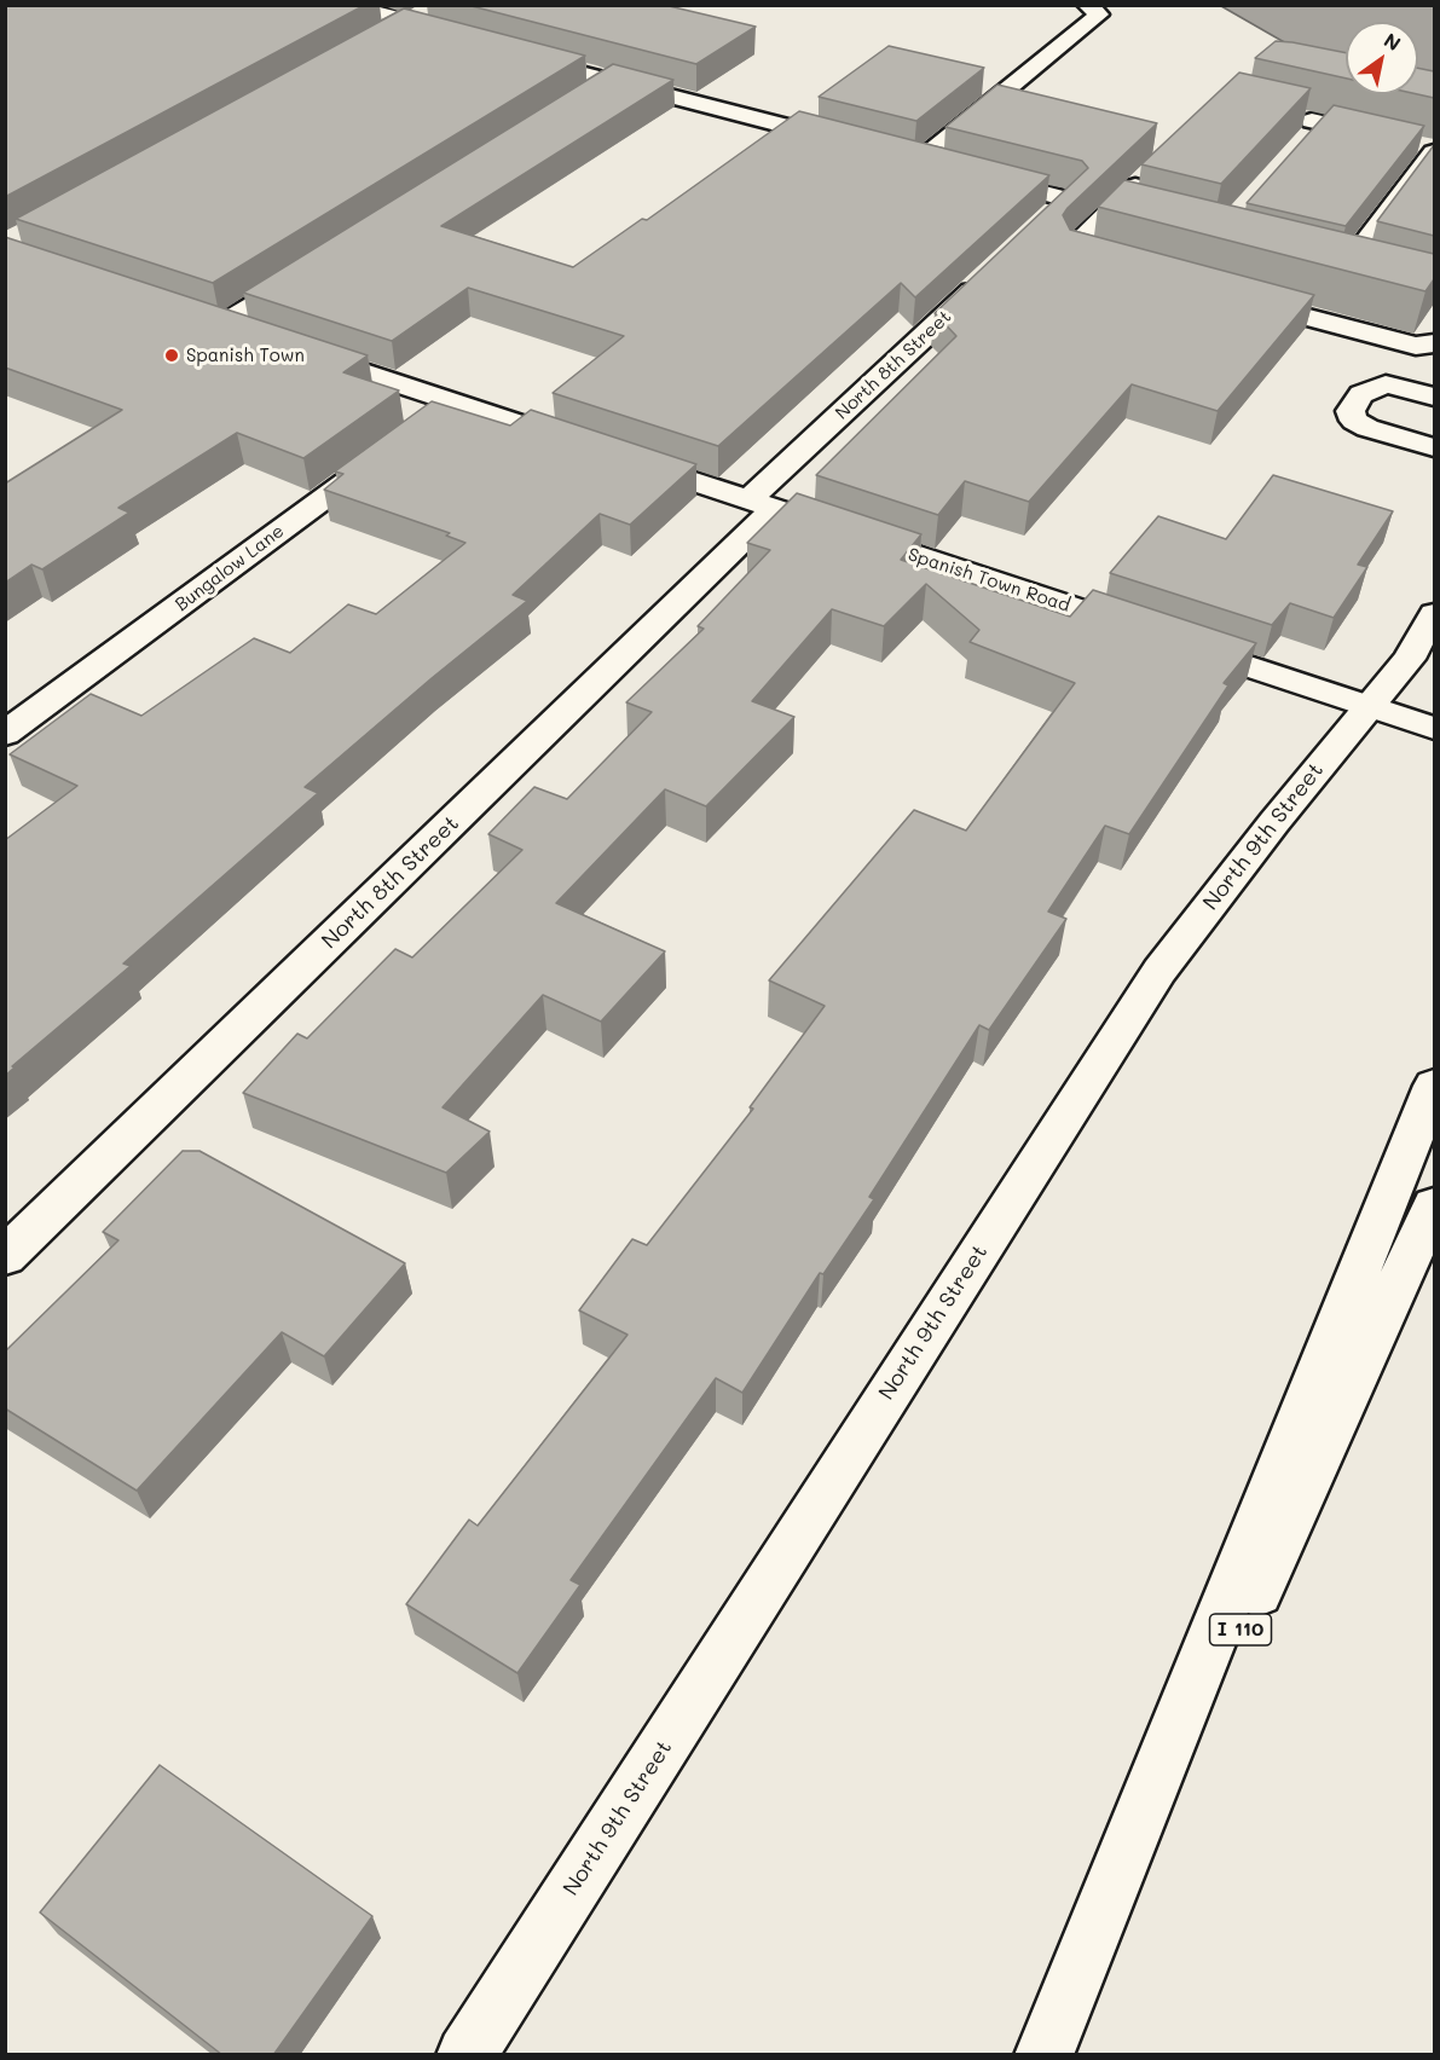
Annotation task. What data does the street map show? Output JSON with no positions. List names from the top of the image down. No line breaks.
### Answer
{"streets":{"main road":["North 8th Street","Bungalow Lane","Spanish Town Road","North 9th Street","I 110"]},"crossings":[["North 8th Street","Spanish Town Road"],["Spanish Town Road","North 9th Street"]],"places":["Spanish Town"],"north":"top right"}
